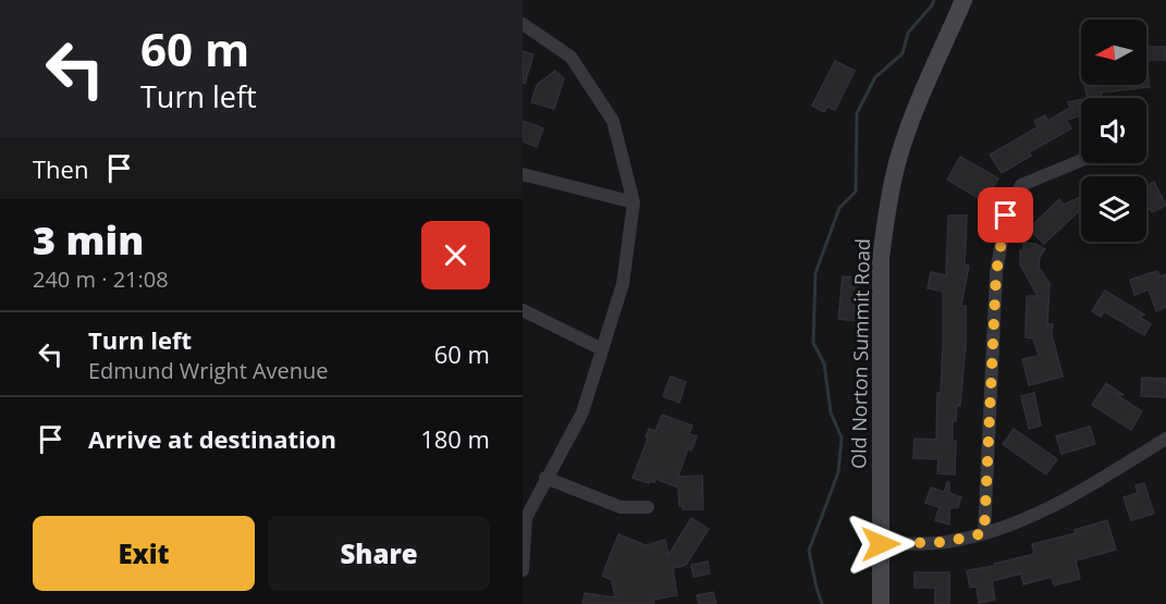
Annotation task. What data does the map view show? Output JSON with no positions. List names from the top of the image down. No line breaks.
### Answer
{"streets":{"main road":["Old Norton Summit Road"]},"north":"left","page":{"turn":["60 m","Turn left"],"then":"Then","heading":["3 min","240 m · 21:08"],"list":[{"name":"Turn left","note":"Edmund Wright Avenue","value":"60 m"},{"name":"Arrive at destination","value":"180 m"}],"buttons":["Exit","Share"]}}
